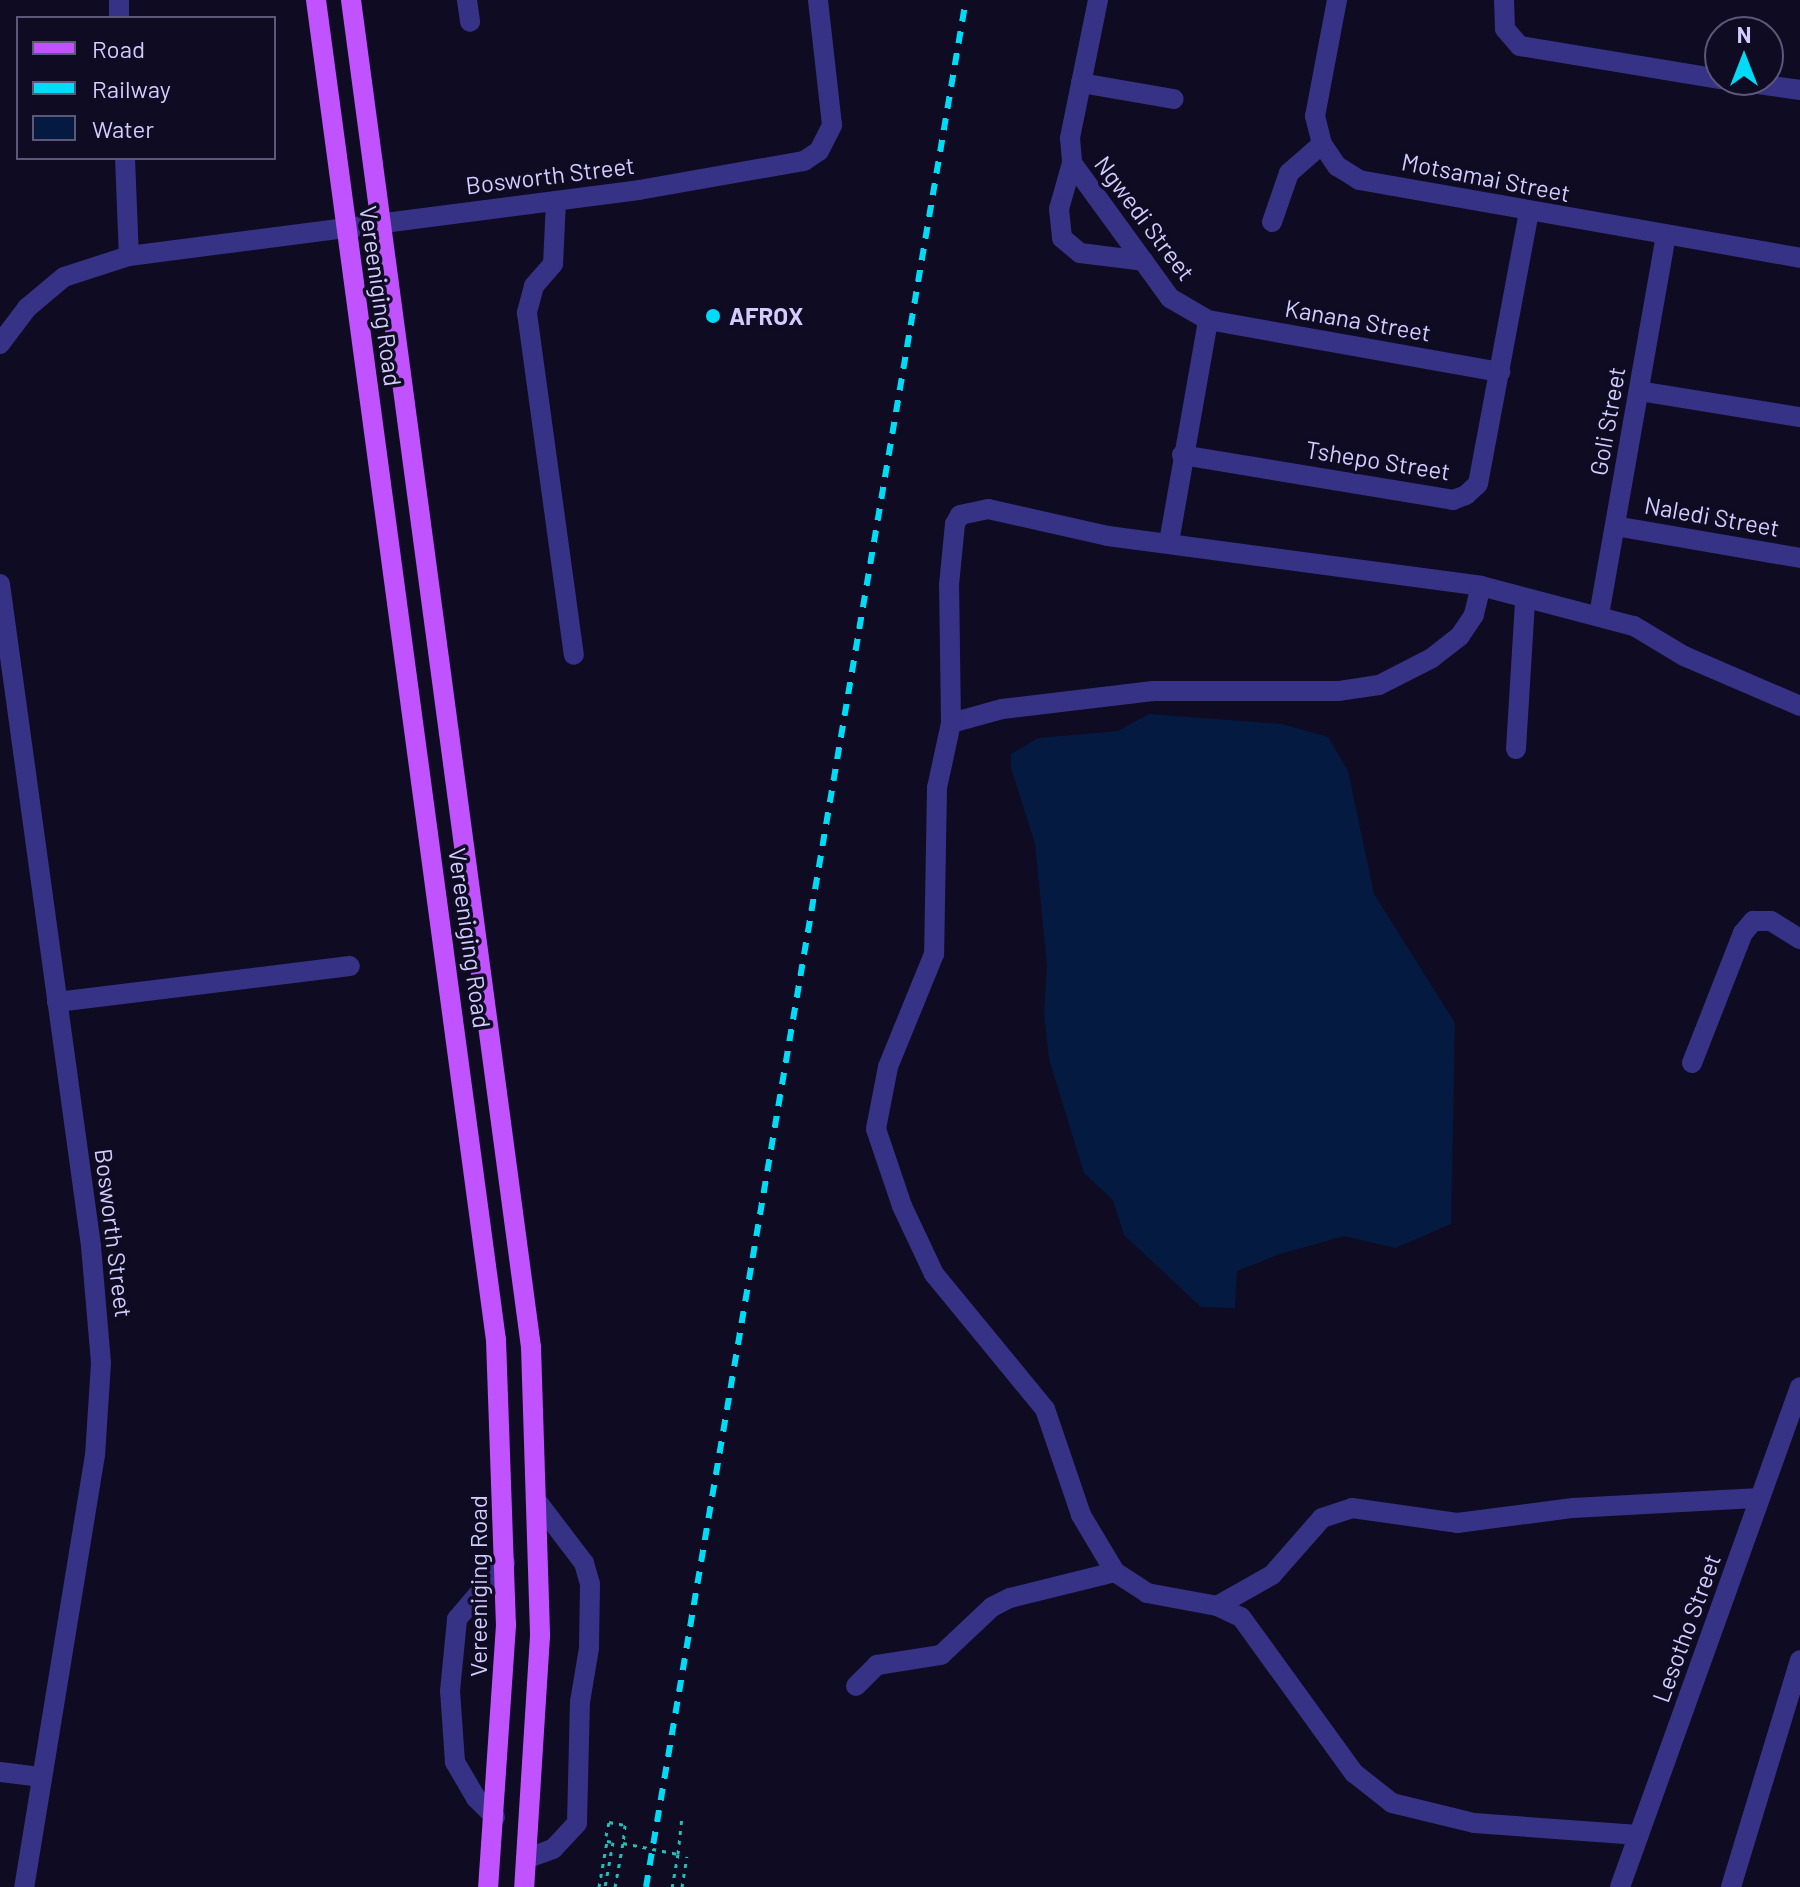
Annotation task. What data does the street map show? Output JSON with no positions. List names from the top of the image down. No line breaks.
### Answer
{"streets":{"main road":["Vereeniging Road"],"street":["Bosworth Street","Motsamai Street","Ngwedi Street","Kanana Street","Goli Street","Tshepo Street","Naledi Street","Lesotho Street"]},"crossings":[["Bosworth Street","Vereeniging Road"],["Motsamai Street","Goli Street"],["Motsamai Street","Tshepo Street"],["Ngwedi Street","Kanana Street"],["Kanana Street","Tshepo Street"],["Goli Street","Naledi Street"]],"places":["AFROX"],"legend":["Road","Railway","Water"],"north":"top"}
